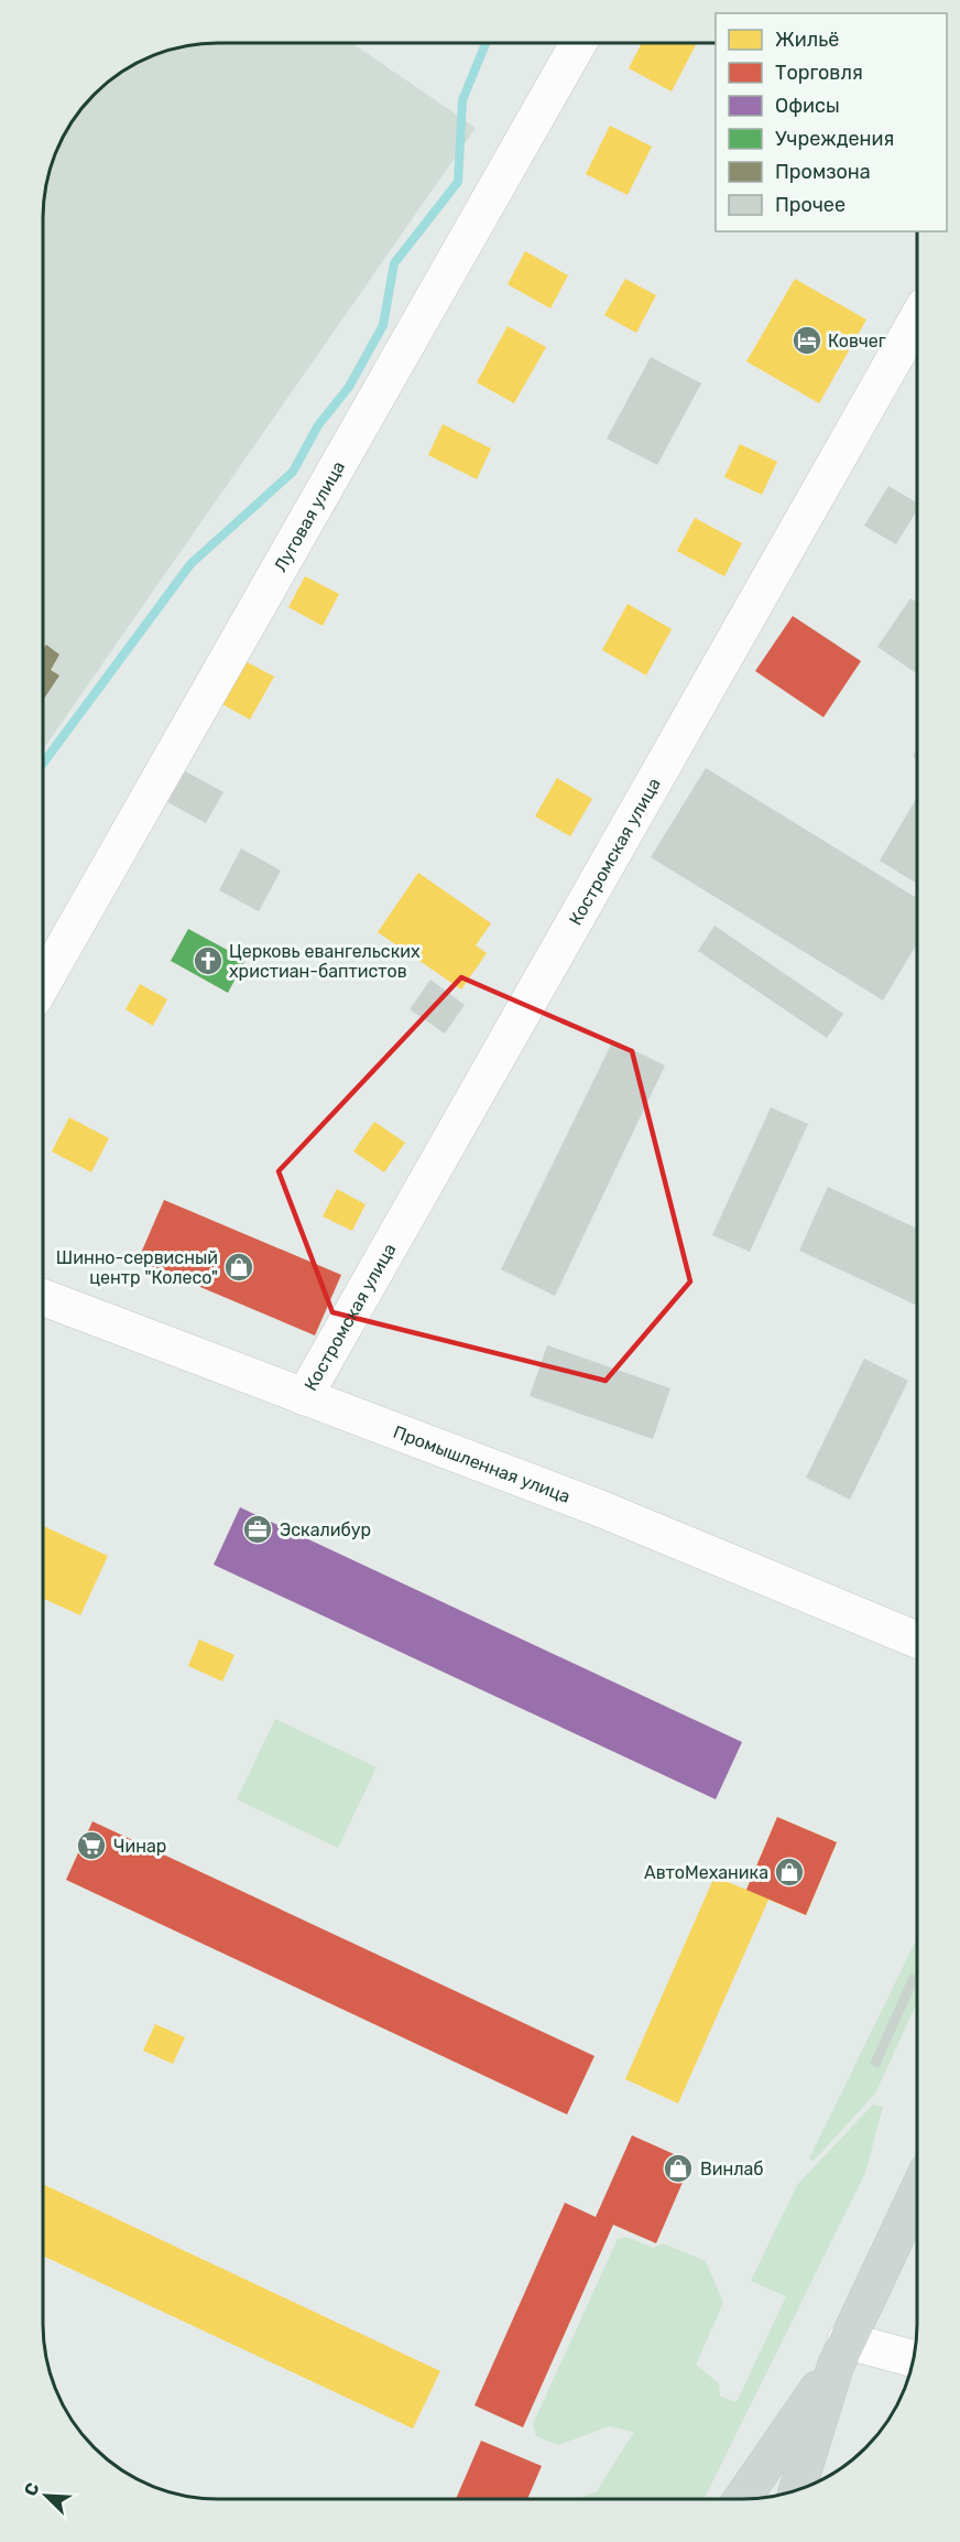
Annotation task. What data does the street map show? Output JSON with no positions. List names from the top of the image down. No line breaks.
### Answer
{"streets":{"street":["Луговая улица","Костромская улица","Промышленная улица"]},"crossings":[["Костромская улица","Промышленная улица"]],"places":{"hotel":["Ковчег"],"church":["Церковь евангельских христиан-баптистов"],"shop":["Шинно-сервисный центр \"Колесо\"","АвтоМеханика","Винлаб"],"office":["Эскалибур"],"supermarket":["Чинар"]},"legend":["Жильё","Торговля","Офисы","Учреждения","Промзона","Прочее"],"north":"top left"}
